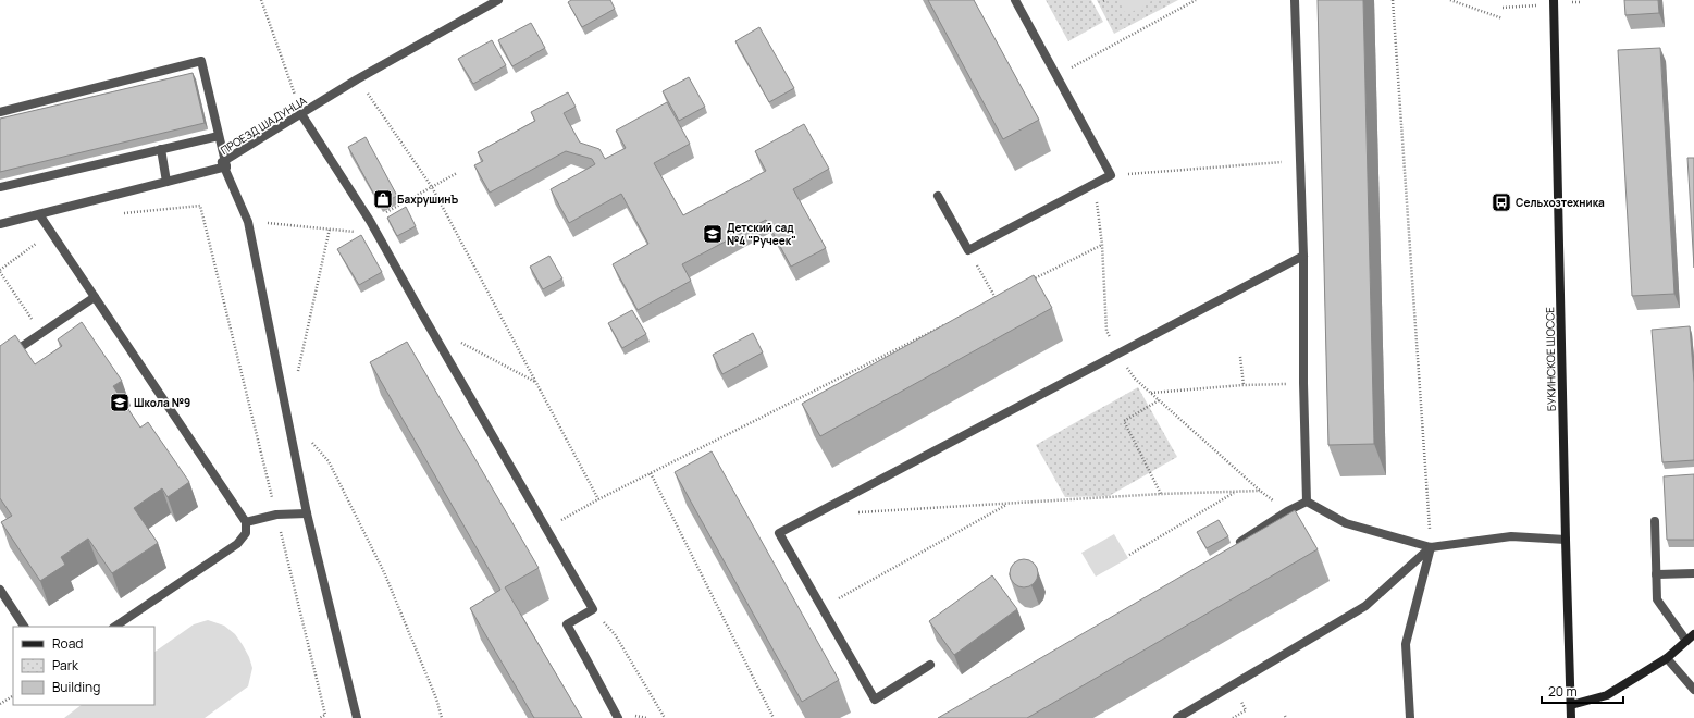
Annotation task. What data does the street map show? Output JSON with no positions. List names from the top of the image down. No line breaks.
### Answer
{"streets":{"main road":["БУКИНСКОЕ ШОССЕ"],"street":["ПРОЕЗД ШАДУНЦА"]},"places":{"shop":["БахрушинЪ"],"bus stop":["Сельхозтехника"],"school or university":["Детский сад №4 \"Ручеек\"","Школа №9"]},"legend":["Road","Park","Building"],"scale_bar":"20 m"}
